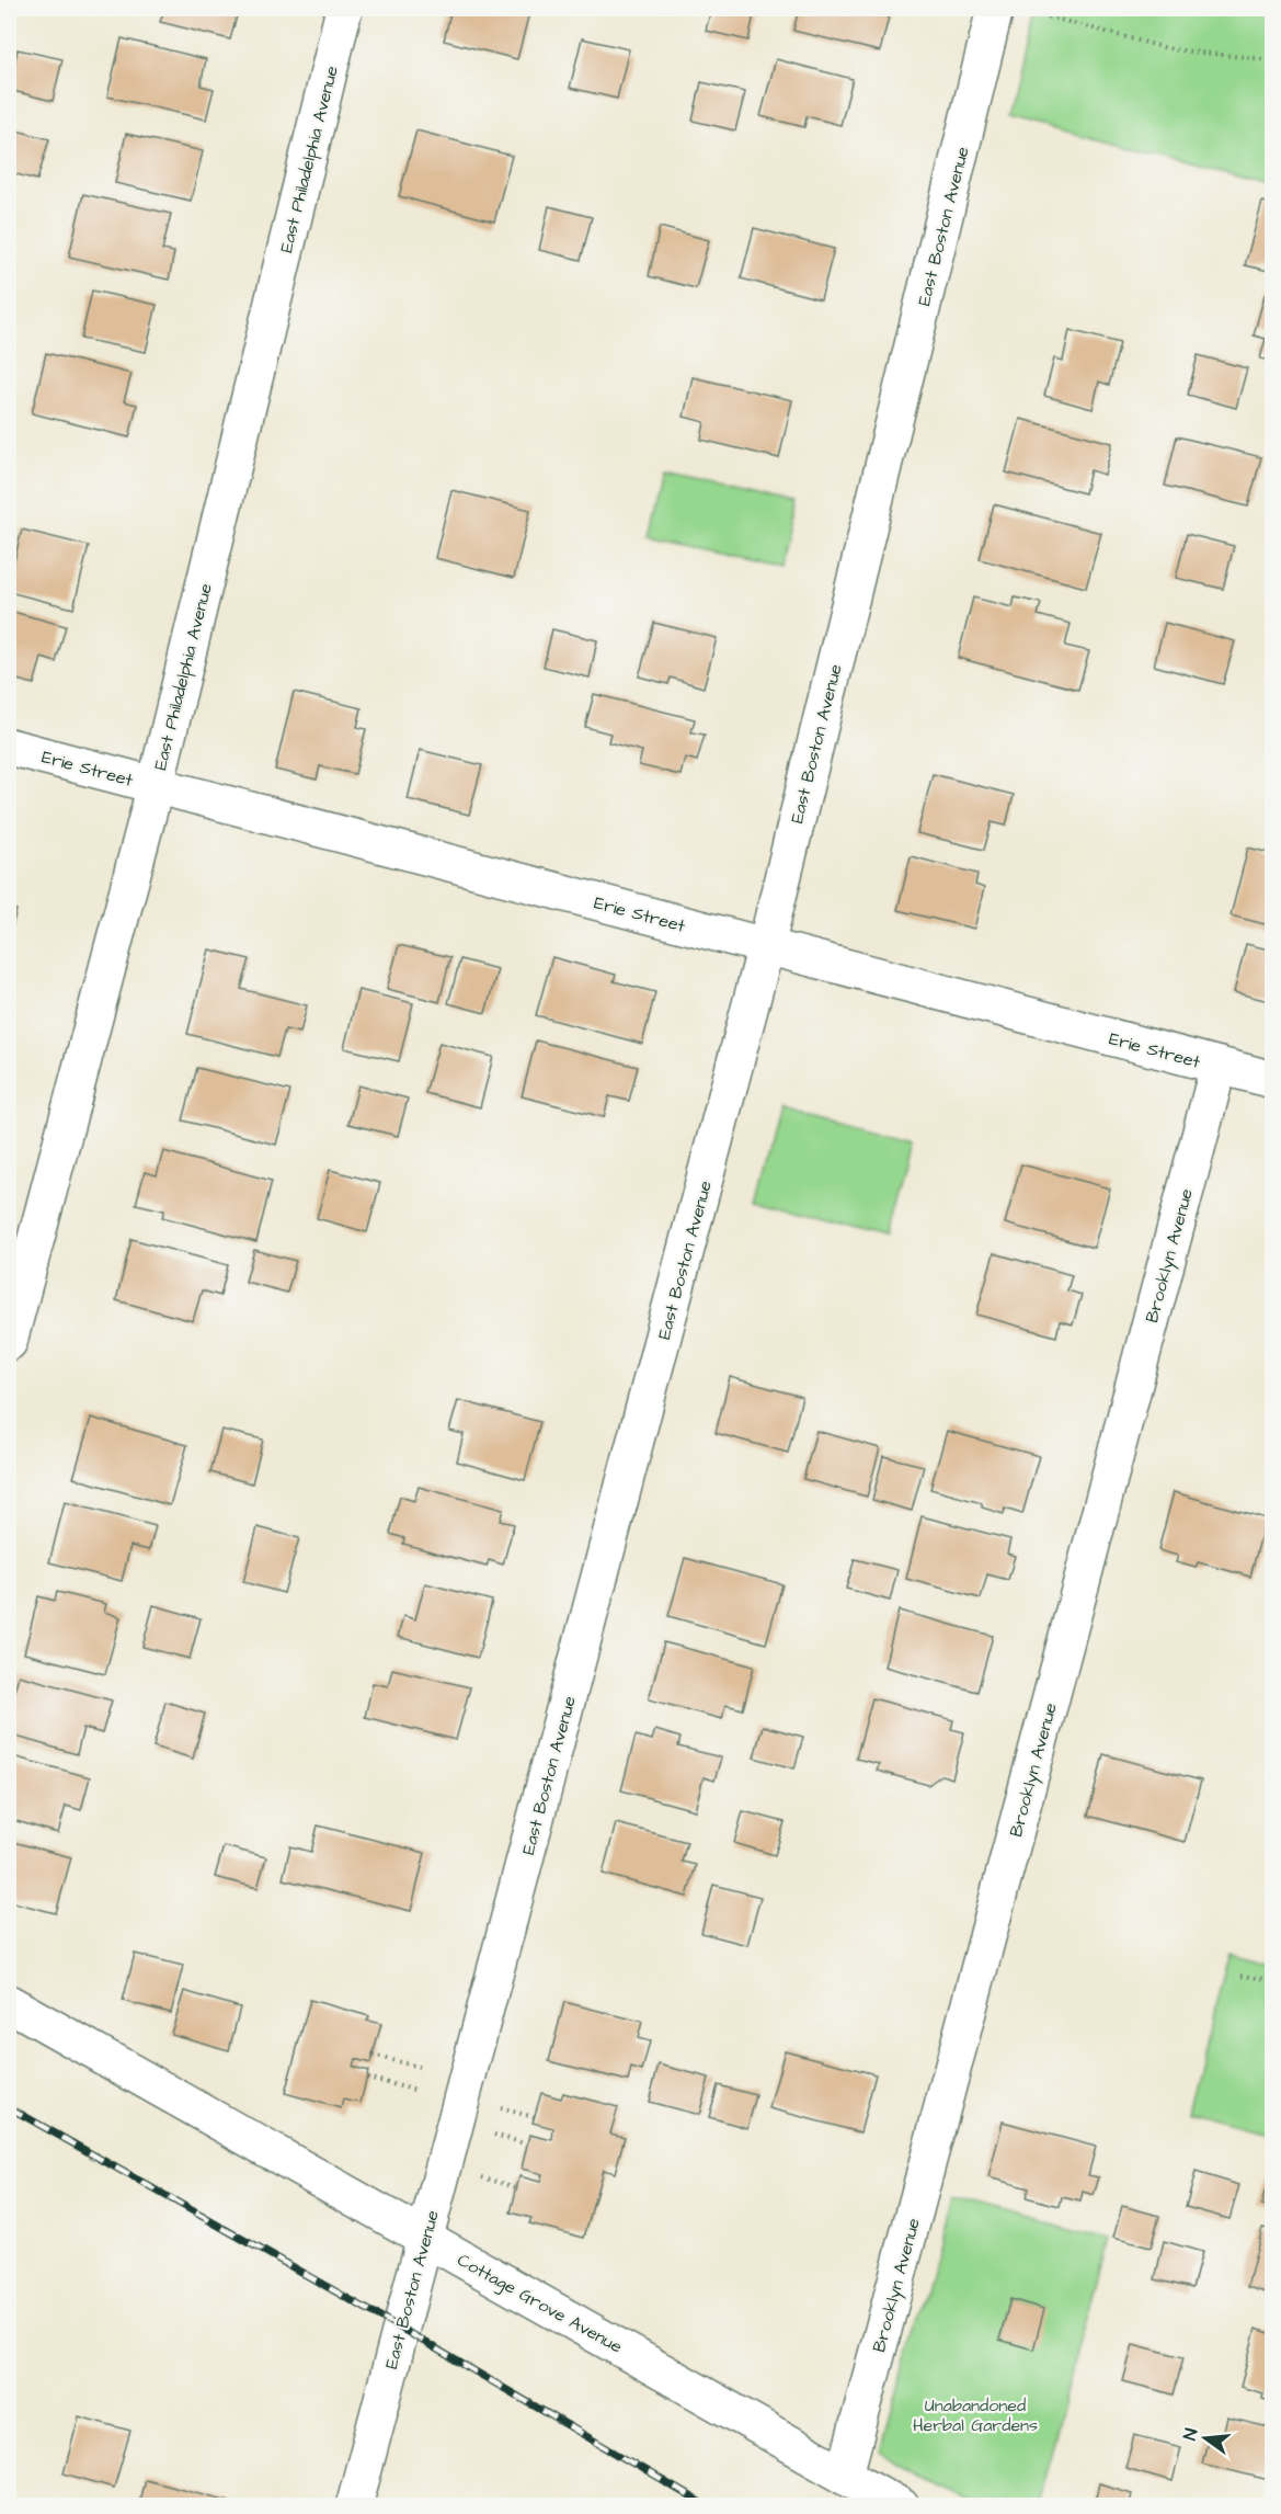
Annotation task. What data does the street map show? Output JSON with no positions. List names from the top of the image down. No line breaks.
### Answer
{"streets":{"street":["East Philadelphia Avenue","East Boston Avenue","Erie Street","Brooklyn Avenue","Cottage Grove Avenue"]},"crossings":[["East Philadelphia Avenue","Erie Street"],["East Boston Avenue","Erie Street"],["East Boston Avenue","Cottage Grove Avenue"],["Erie Street","Brooklyn Avenue"],["Brooklyn Avenue","Cottage Grove Avenue"]],"parks":["Unabandoned Herbal Gardens"],"north":"left"}
